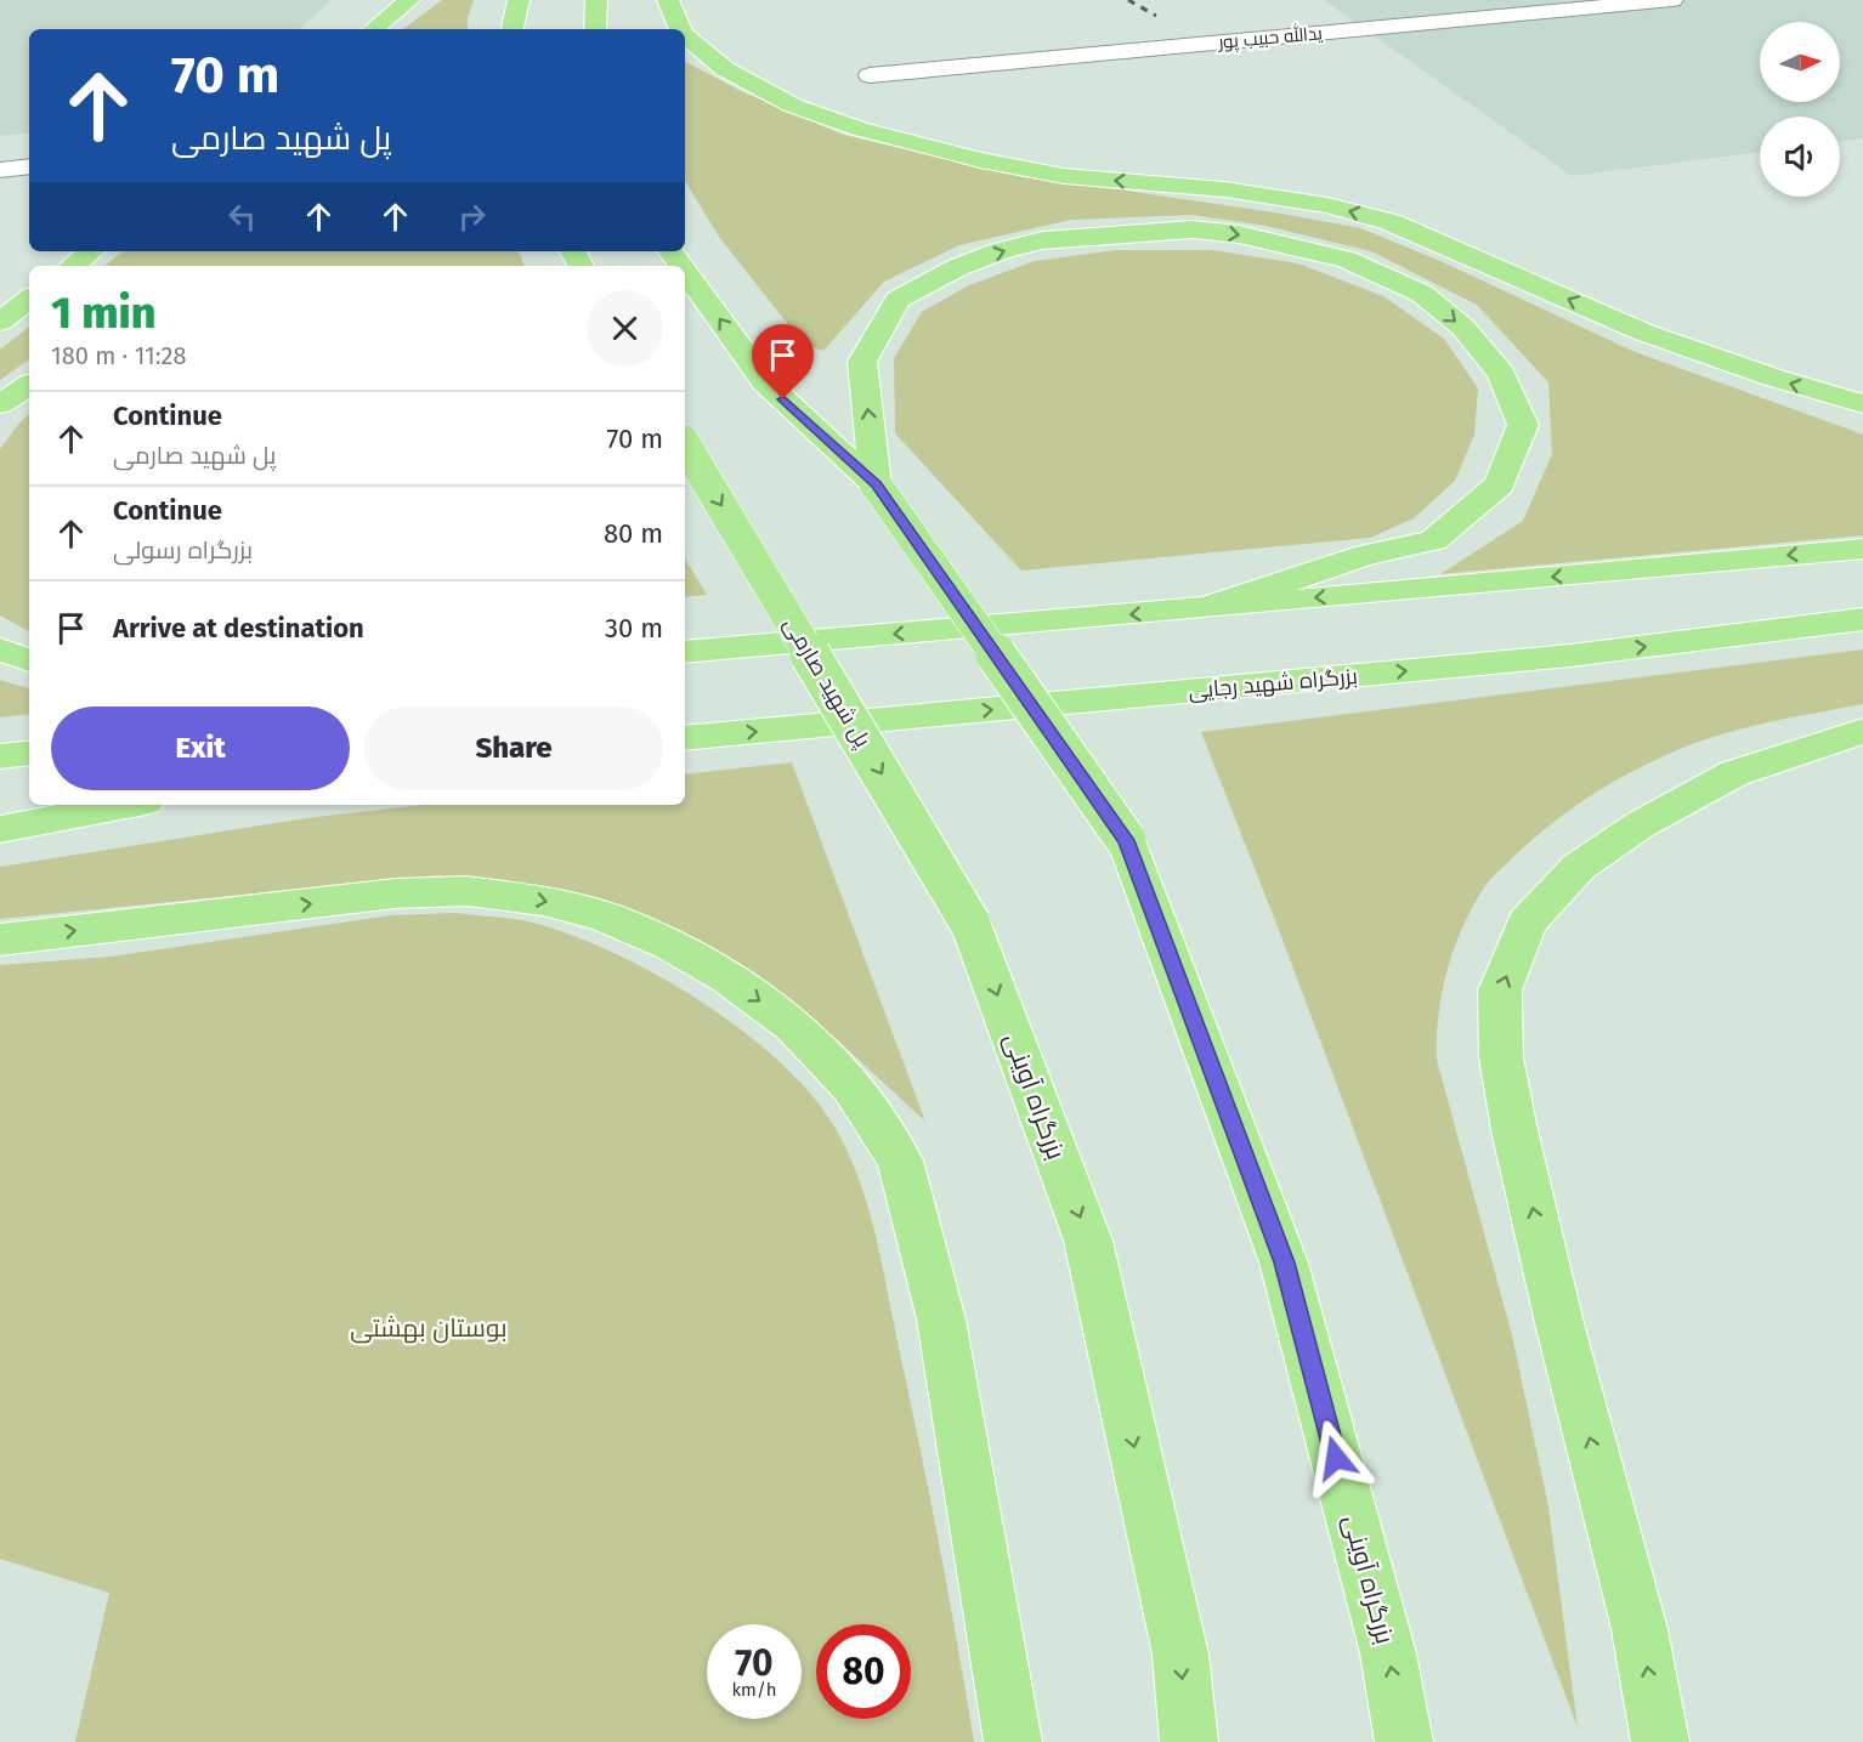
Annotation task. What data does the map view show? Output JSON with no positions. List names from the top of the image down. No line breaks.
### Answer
{"streets":{"highway":["پل شهید صارمی","بزرگراه شهید رجایی","بزرگراه آوینی"],"street":["یدالله حبیب پور"]},"crossings":[["پل شهید صارمی","بزرگراه آوینی"]],"one_way":["پل شهید صارمی"],"parks":["بوستان بهشتی"],"north":"right","page":{"turn":["70 m","پل شهید صارمی"],"heading":["1 min","180 m · 11:28"],"list":[{"name":"Continue","note":"پل شهید صارمی","value":"70 m"},{"name":"Continue","note":"بزرگراه رسولی","value":"80 m"},{"name":"Arrive at destination","value":"30 m"}],"buttons":["Exit","Share"],"speed":"70 km/h","limit":"80"}}
